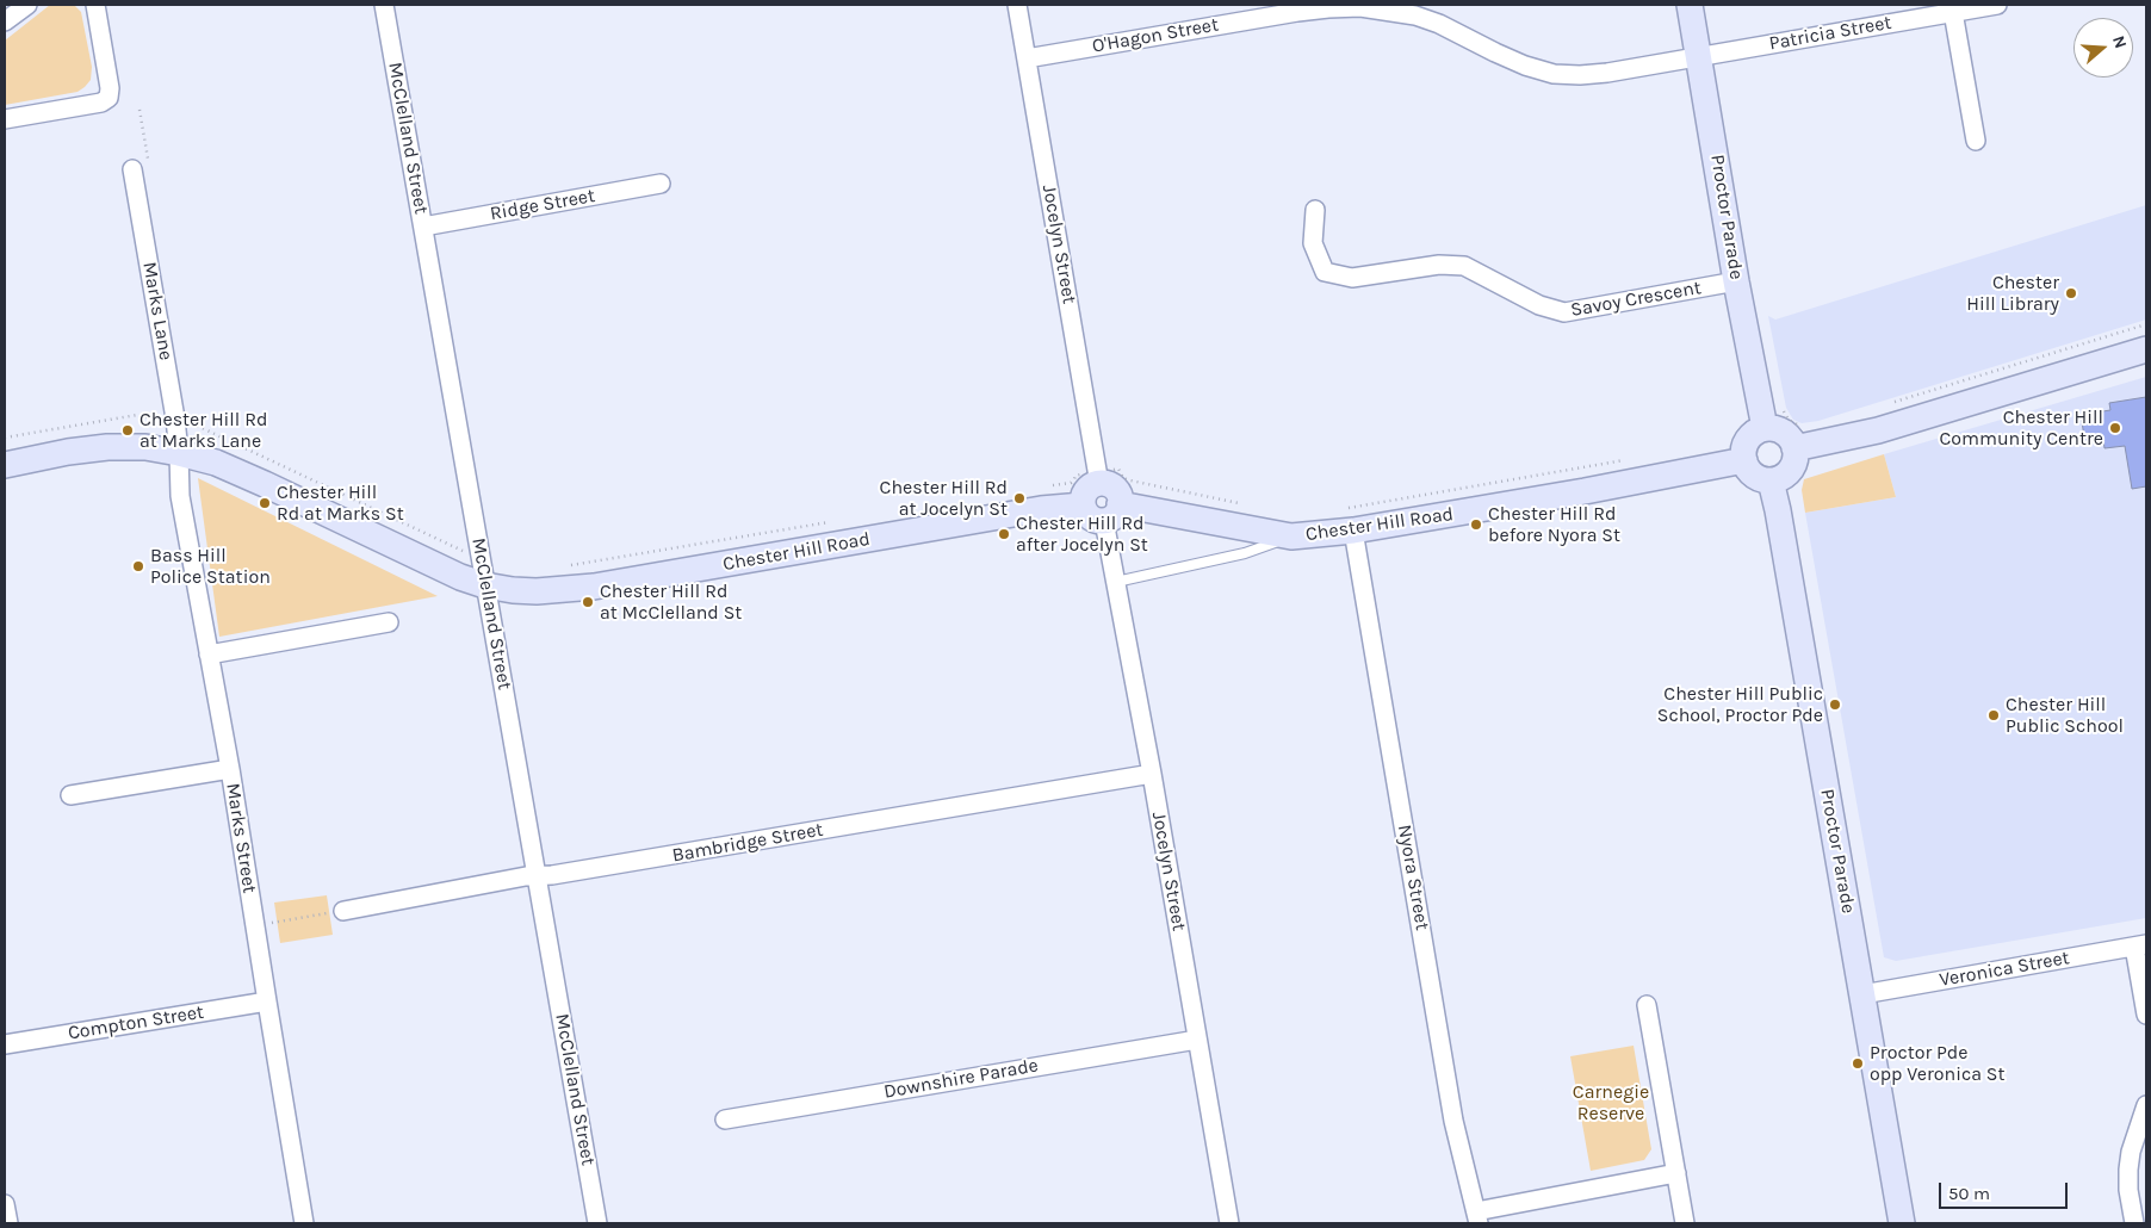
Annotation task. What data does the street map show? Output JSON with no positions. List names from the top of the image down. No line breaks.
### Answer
{"streets":{"street":["Patricia Street","O'Hagon Street","McClelland Street","Ridge Street","Proctor Parade","Jocelyn Street","Savoy Crescent","Marks Lane","Chester Hill Road","Marks Street","Bambridge Street","Nyora Street","Veronica Street","Compton Street","Downshire Parade"]},"crossings":[["Patricia Street","O'Hagon Street"],["Patricia Street","Proctor Parade"],["O'Hagon Street","Proctor Parade"],["O'Hagon Street","Jocelyn Street"],["McClelland Street","Ridge Street"],["McClelland Street","Chester Hill Road"],["McClelland Street","Bambridge Street"],["Proctor Parade","Savoy Crescent"],["Proctor Parade","Chester Hill Road"],["Proctor Parade","Veronica Street"],["Jocelyn Street","Chester Hill Road"],["Jocelyn Street","Bambridge Street"],["Jocelyn Street","Downshire Parade"],["Marks Lane","Chester Hill Road"],["Marks Lane","Marks Street"],["Chester Hill Road","Marks Street"],["Chester Hill Road","Nyora Street"],["Marks Street","Compton Street"]],"parks":["Carnegie Reserve"],"places":["Chester Hill Library","Chester Hill Community Centre","Chester Hill Rd at Marks Lane","Chester Hill Rd at Jocelyn St","Chester Hill Rd at Marks St","Chester Hill Rd before Nyora St","Chester Hill Rd after Jocelyn St","Bass Hill Police Station","Chester Hill Rd at McClelland St","Chester Hill Public School, Proctor Pde","Chester Hill Public School","Proctor Pde opp Veronica St"],"scale_bar":"50 m","north":"right"}
